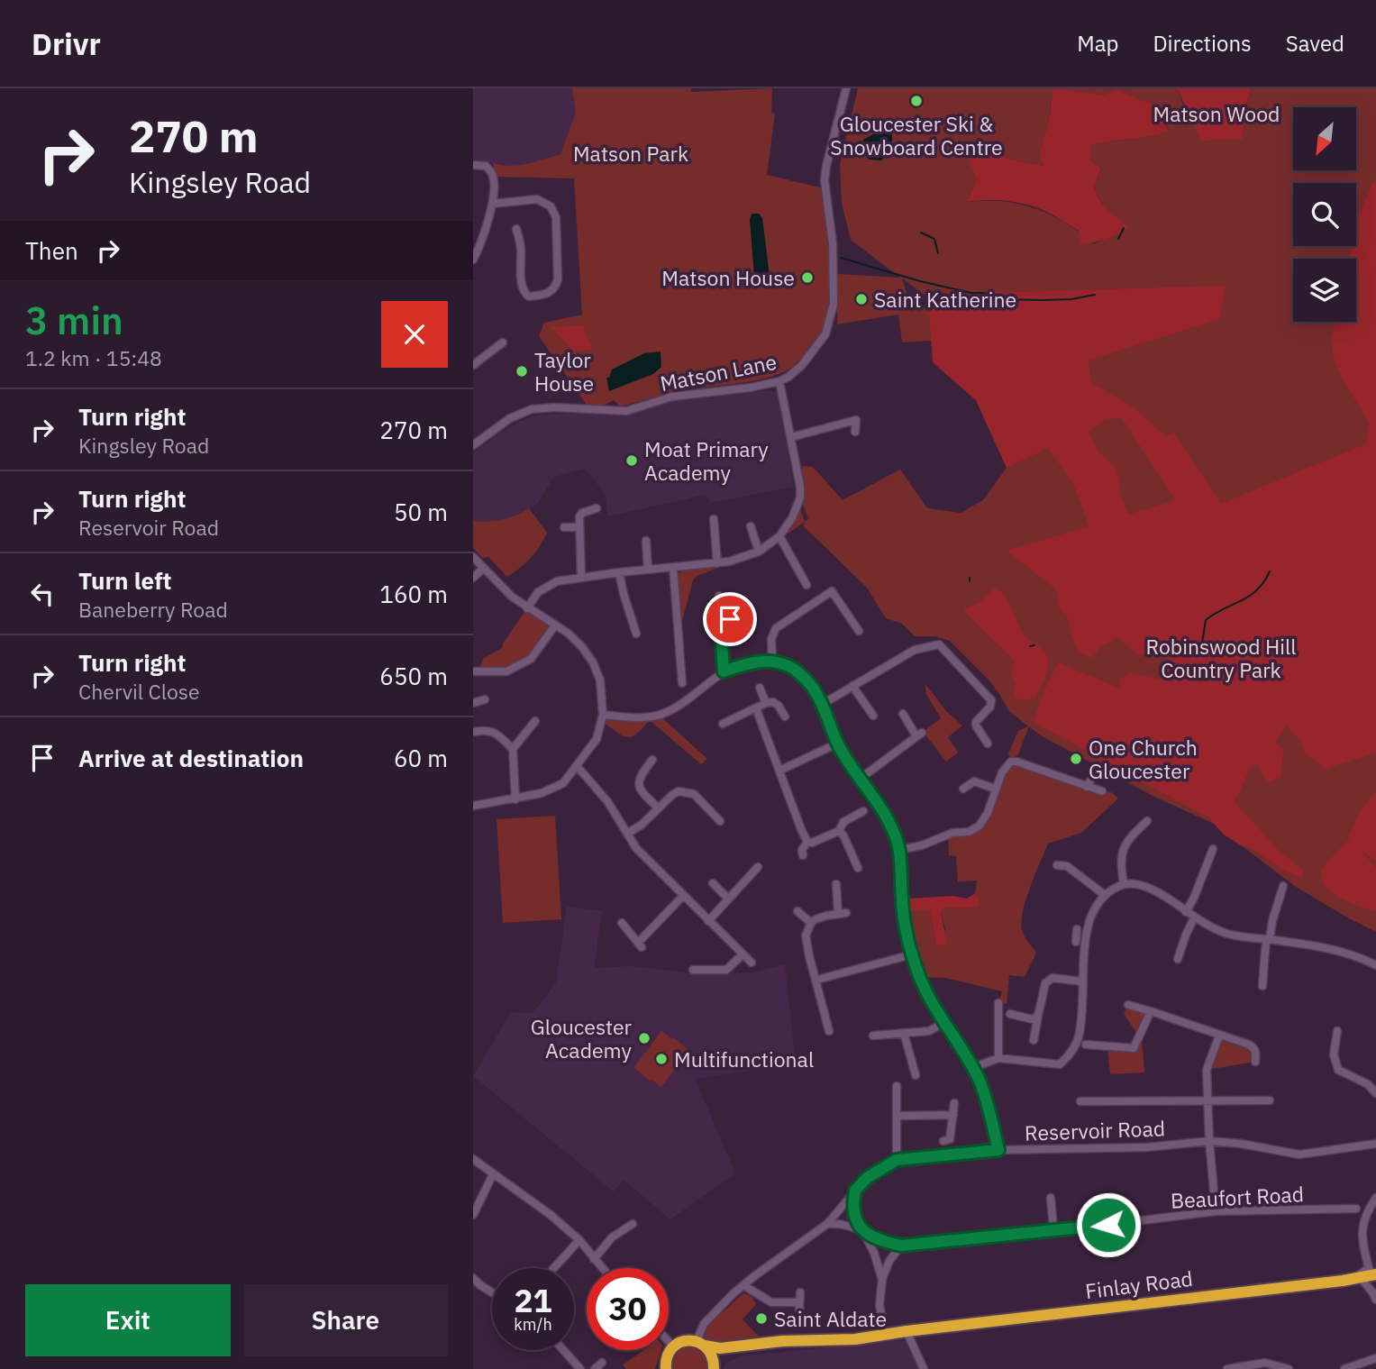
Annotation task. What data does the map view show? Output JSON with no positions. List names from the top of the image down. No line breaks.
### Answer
{"streets":{"highway":["Finlay Road"],"street":["Matson Lane","Reservoir Road","Beaufort Road"]},"parks":["Matson Wood","Matson Park","Robinswood Hill Country Park"],"places":["Gloucester Ski & Snowboard Centre","Matson House","Saint Katherine","Taylor House","Moat Primary Academy","One Church Gloucester","Gloucester Academy","Multifunctional","Saint Aldate"],"north":"bottom left","page":{"header":"Drivr","nav":["Map","Directions","Saved"],"turn":["270 m","Kingsley Road"],"then":"Then","heading":["3 min","1.2 km · 15:48"],"list":[{"name":"Turn right","note":"Kingsley Road","value":"270 m"},{"name":"Turn right","note":"Reservoir Road","value":"50 m"},{"name":"Turn left","note":"Baneberry Road","value":"160 m"},{"name":"Turn right","note":"Chervil Close","value":"650 m"},{"name":"Arrive at destination","value":"60 m"}],"speed":"21 km/h","limit":"30","buttons":["Exit","Share"]}}
